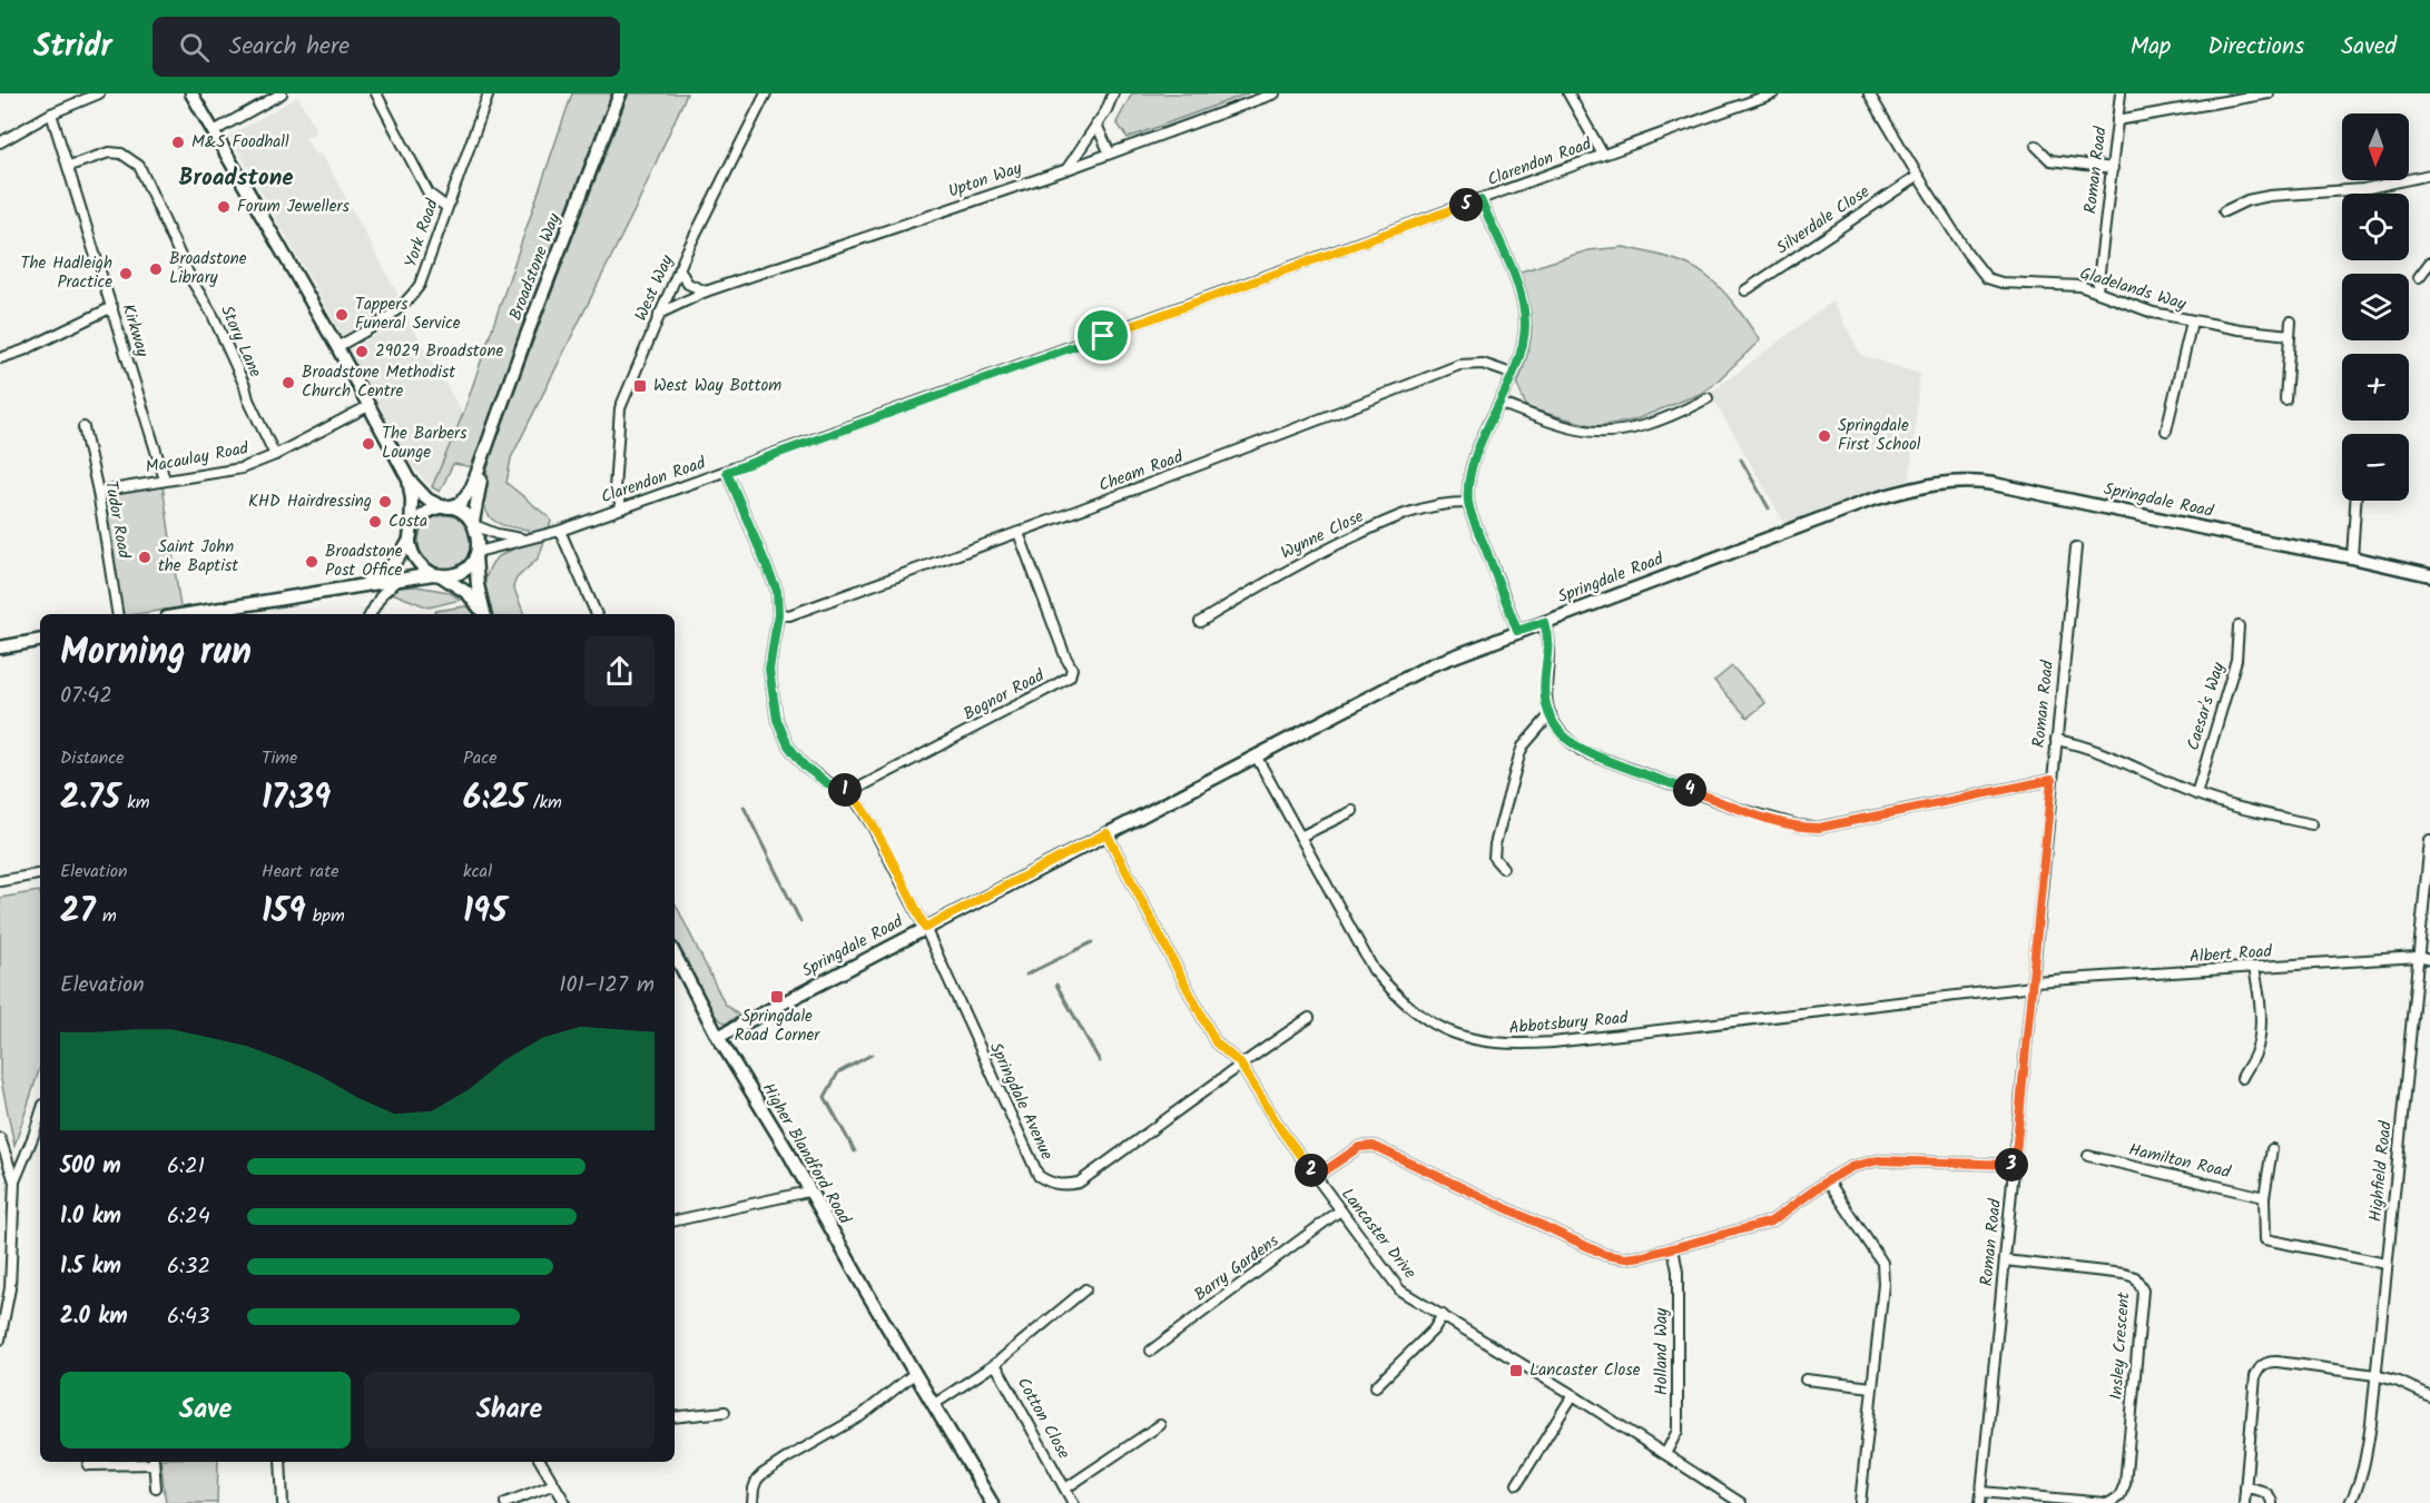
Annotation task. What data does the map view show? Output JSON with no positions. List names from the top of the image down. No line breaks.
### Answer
{"streets":{"street":["Clarendon Road","Roman Road","Upton Way","Silverdale Close","York Road","Broadstone Way","West Way","Gladelands Way","Kirkway","Story Lane","Macaulay Road","Cheam Road","Springdale Road","Tudor Road","Wynne Close","Bognor Road","Caesar's Way","Albert Road","Abbotsbury Road","Springdale Avenue","Higher Blandford Road","Hamilton Road","Highfield Road","Lancaster Drive","Barry Gardens","Insley Crescent","Holland Way","Cotton Close"]},"crossings":[["Clarendon Road","Broadstone Way"],["Clarendon Road","West Way"],["Roman Road","Gladelands Way"],["Roman Road","Albert Road"],["Roman Road","Abbotsbury Road"],["Roman Road","Insley Crescent"],["Upton Way","West Way"],["Silverdale Close","Gladelands Way"],["Kirkway","Story Lane"],["Kirkway","Macaulay Road"],["Story Lane","Macaulay Road"],["Macaulay Road","Tudor Road"],["Cheam Road","Bognor Road"],["Springdale Road","Abbotsbury Road"],["Springdale Road","Springdale Avenue"],["Springdale Road","Higher Blandford Road"],["Bognor Road","Springdale Avenue"],["Albert Road","Abbotsbury Road"],["Albert Road","Highfield Road"],["Springdale Avenue","Lancaster Drive"],["Lancaster Drive","Barry Gardens"],["Lancaster Drive","Holland Way"]],"districts":["Broadstone"],"places":{"other":["M&S Foodhall","Forum Jewellers","Broadstone Library","The Hadleigh Practice","Tappers Funeral Service","29029 Broadstone","Broadstone Methodist Church Centre","Springdale First School","The Barbers Lounge","KHD Hairdressing","Costa","Saint John the Baptist","Broadstone Post Office"],"transit":["West Way Bottom","Springdale Road Corner","Lancaster Close"]},"north":"bottom","page":{"header":"Stridr","search":"Search here","nav":["Map","Directions","Saved"],"map_buttons":["+","−"],"pins":["5","1","4","3","2"],"heading":["Morning run","07:42"],"stats":[["Distance","2.75 km"],["Time","17:39"],["Pace","6:25 /km"],["Elevation","27 m"],["Heart rate","159 bpm"],["kcal","195"]],"chart":["Elevation","101–127 m"],"list":[{"name":"500 m","note":"6:21"},{"name":"1.0 km","note":"6:24"},{"name":"1.5 km","note":"6:32"},{"name":"2.0 km","note":"6:43"}],"buttons":["Save","Share"]}}
